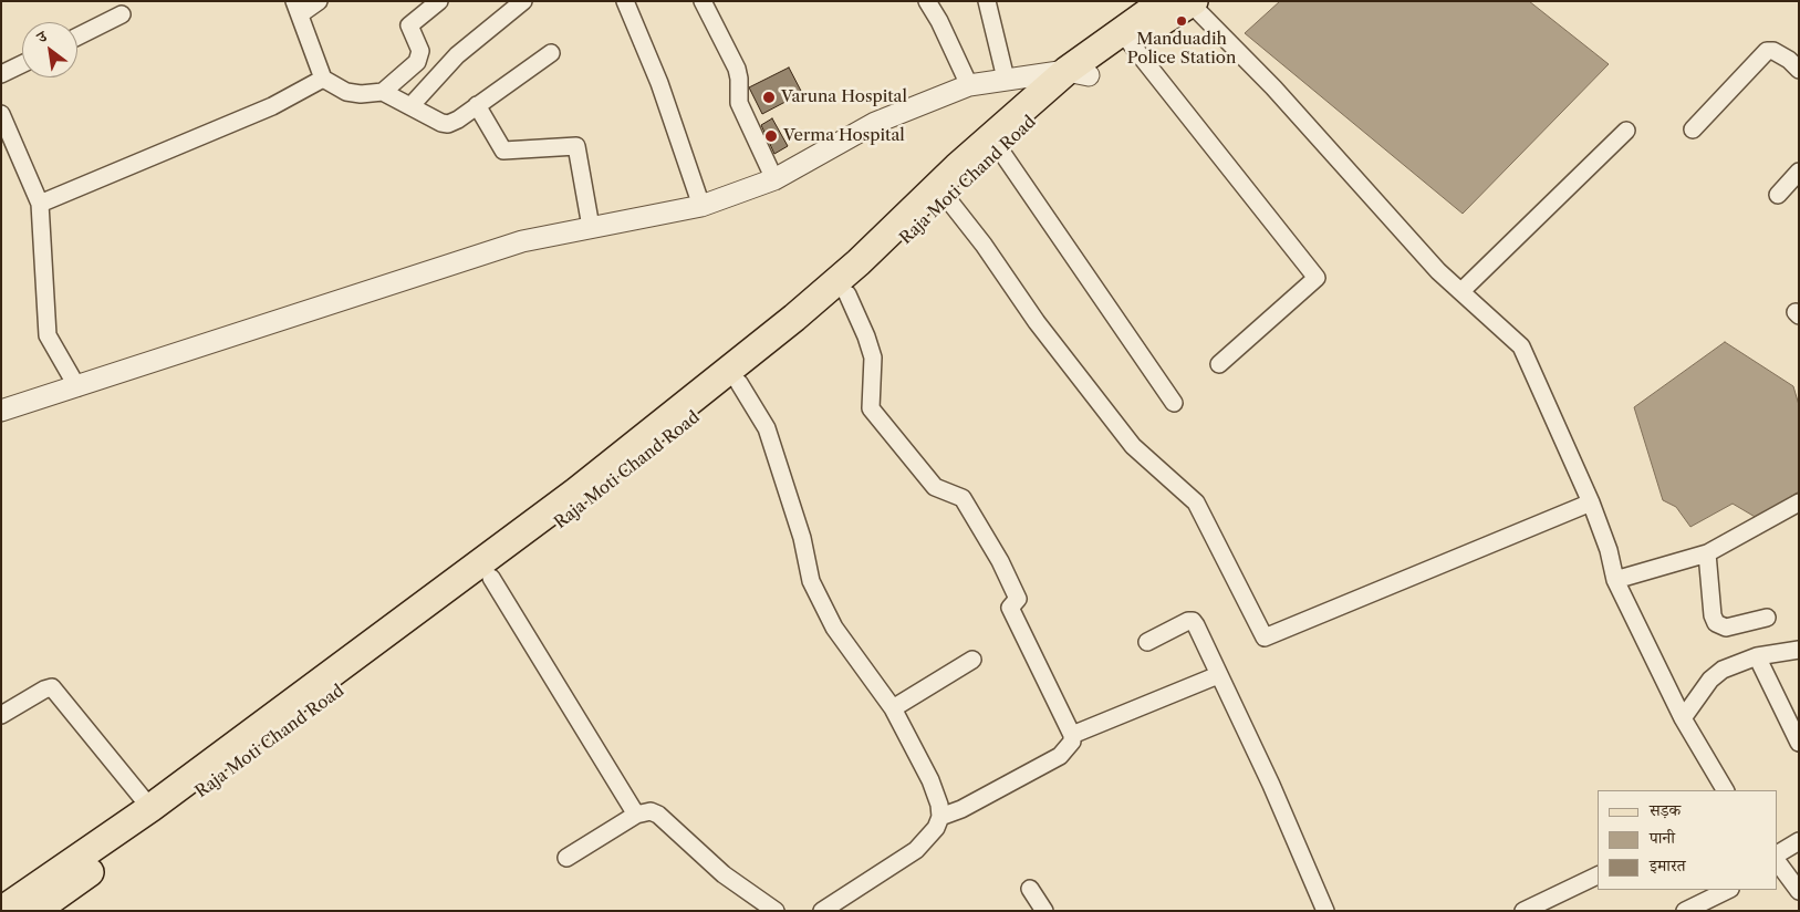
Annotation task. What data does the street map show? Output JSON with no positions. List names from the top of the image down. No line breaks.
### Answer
{"streets":{"main road":["Raja Moti Chand Road"]},"places":["Manduadih Police Station","Varuna Hospital","Verma Hospital"],"legend":["सड़क","पानी","इमारत"],"north":"top left"}
